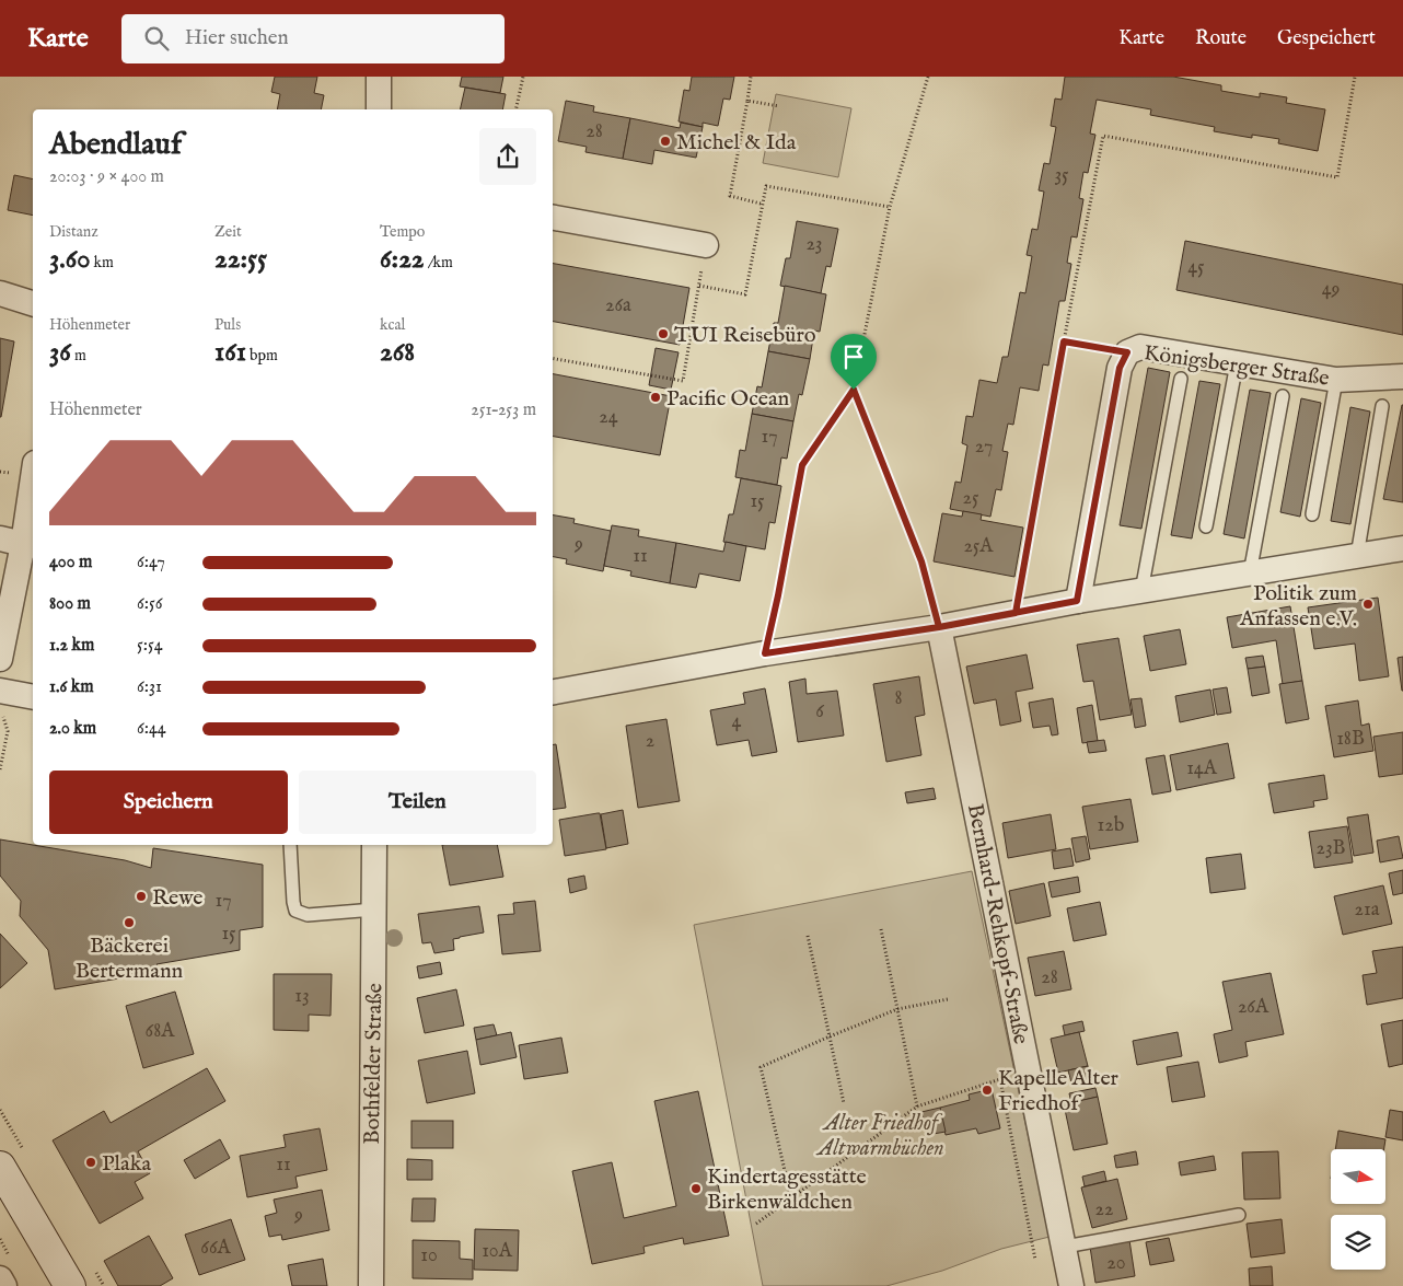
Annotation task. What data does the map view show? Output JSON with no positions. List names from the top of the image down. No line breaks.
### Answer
{"streets":{"street":["Königsberger Straße","Bernhard-Rehkopf-Straße","Bothfelder Straße"]},"parks":["Alter Friedhof Altwarmbüchen"],"places":["Michel & Ida","TUI Reisebüro","Pacific Ocean","Politik zum Anfassen e.V.","Rewe","Bäckerei Bertermann","Kapelle Alter Friedhof","Plaka","Kindertagesstätte Birkenwäldchen"],"house_numbers":["28","35","23","45","49","26a","24","17","27","25","15","9","25A","11","8","6","4","18B","2","14A","12b","23B","17","21a","15","28","13","26A","68A","11","22","9","66A","10A","10","20"],"north":"right","page":{"header":"Karte","search":"Hier suchen","nav":["Karte","Route","Gespeichert"],"heading":["Abendlauf","20:03 · 9 × 400 m"],"stats":[["Distanz","3.60 km"],["Zeit","22:55"],["Tempo","6:22 /km"],["Höhenmeter","36 m"],["Puls","161 bpm"],["kcal","268"]],"chart":["Höhenmeter","251–253 m"],"list":[{"name":"400 m","note":"6:47"},{"name":"800 m","note":"6:56"},{"name":"1.2 km","note":"5:54"},{"name":"1.6 km","note":"6:31"},{"name":"2.0 km","note":"6:44"}],"buttons":["Speichern","Teilen"]}}
